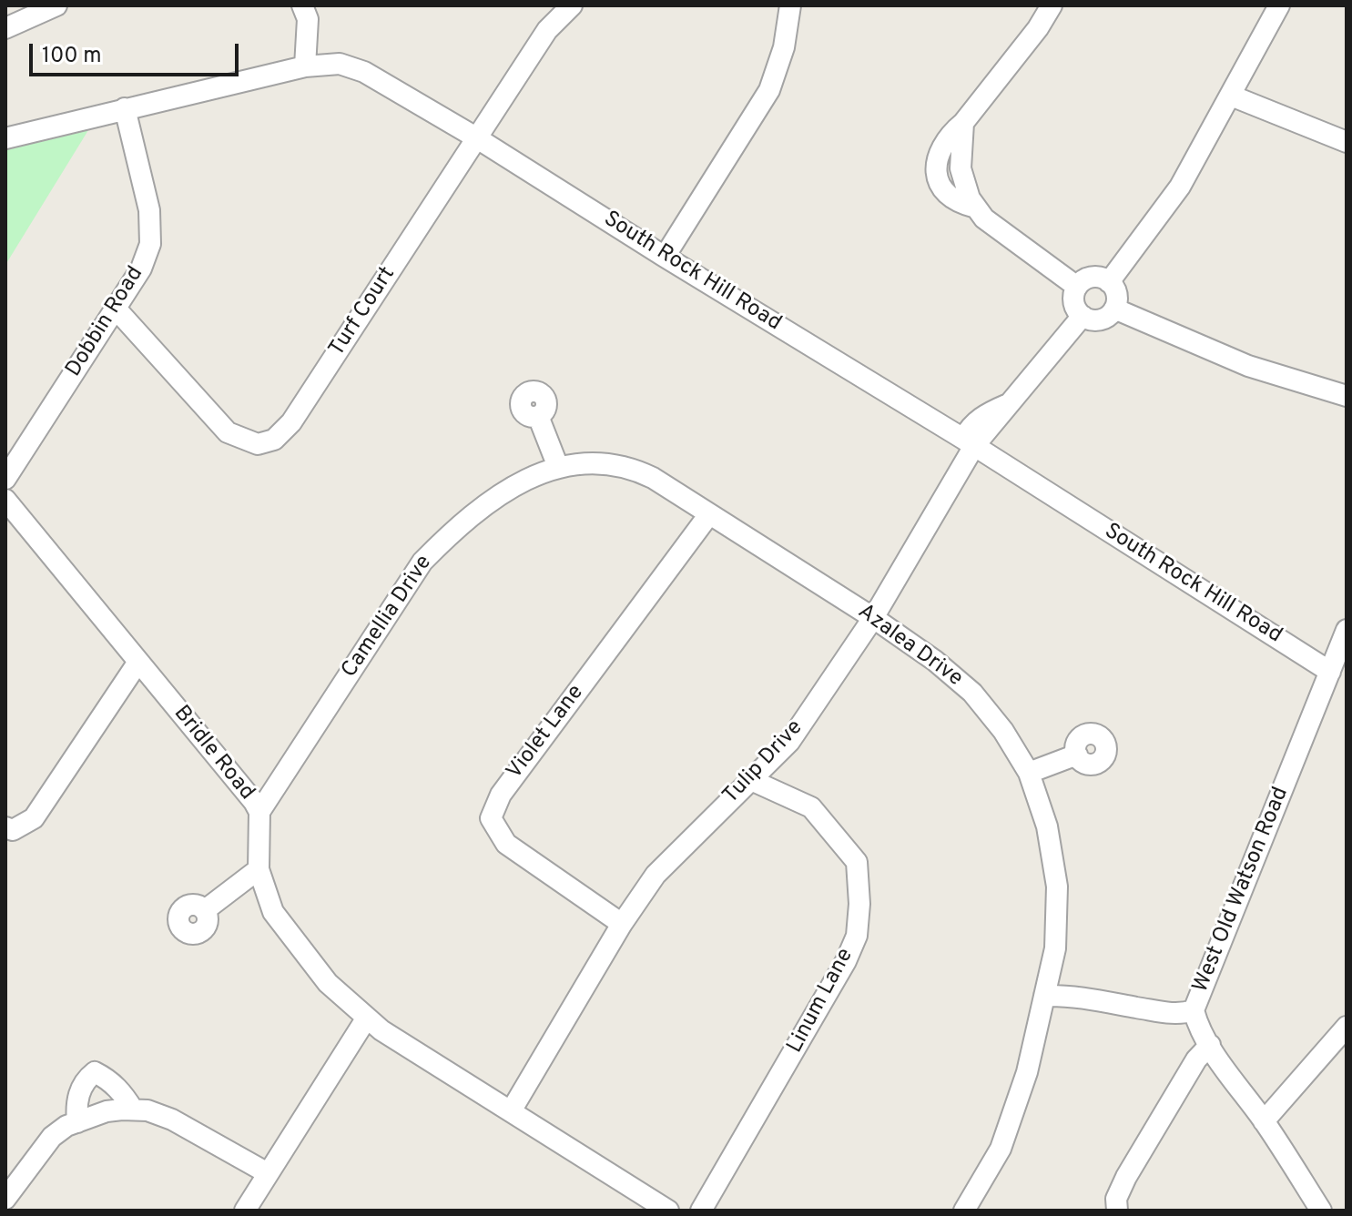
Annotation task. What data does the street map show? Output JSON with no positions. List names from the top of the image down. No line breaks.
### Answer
{"streets":{"street":["South Rock Hill Road","Turf Court","Dobbin Road","Camellia Drive","Azalea Drive","Violet Lane","Bridle Road","Tulip Drive","West Old Watson Road","Linum Lane"]},"crossings":[["South Rock Hill Road","Turf Court"],["South Rock Hill Road","Dobbin Road"],["South Rock Hill Road","Tulip Drive"],["South Rock Hill Road","West Old Watson Road"],["Turf Court","Dobbin Road"],["Camellia Drive","Azalea Drive"],["Camellia Drive","Bridle Road"],["Azalea Drive","Violet Lane"],["Azalea Drive","Tulip Drive"],["Violet Lane","Tulip Drive"],["Bridle Road","Tulip Drive"],["Tulip Drive","Linum Lane"]],"scale_bar":"100 m"}
